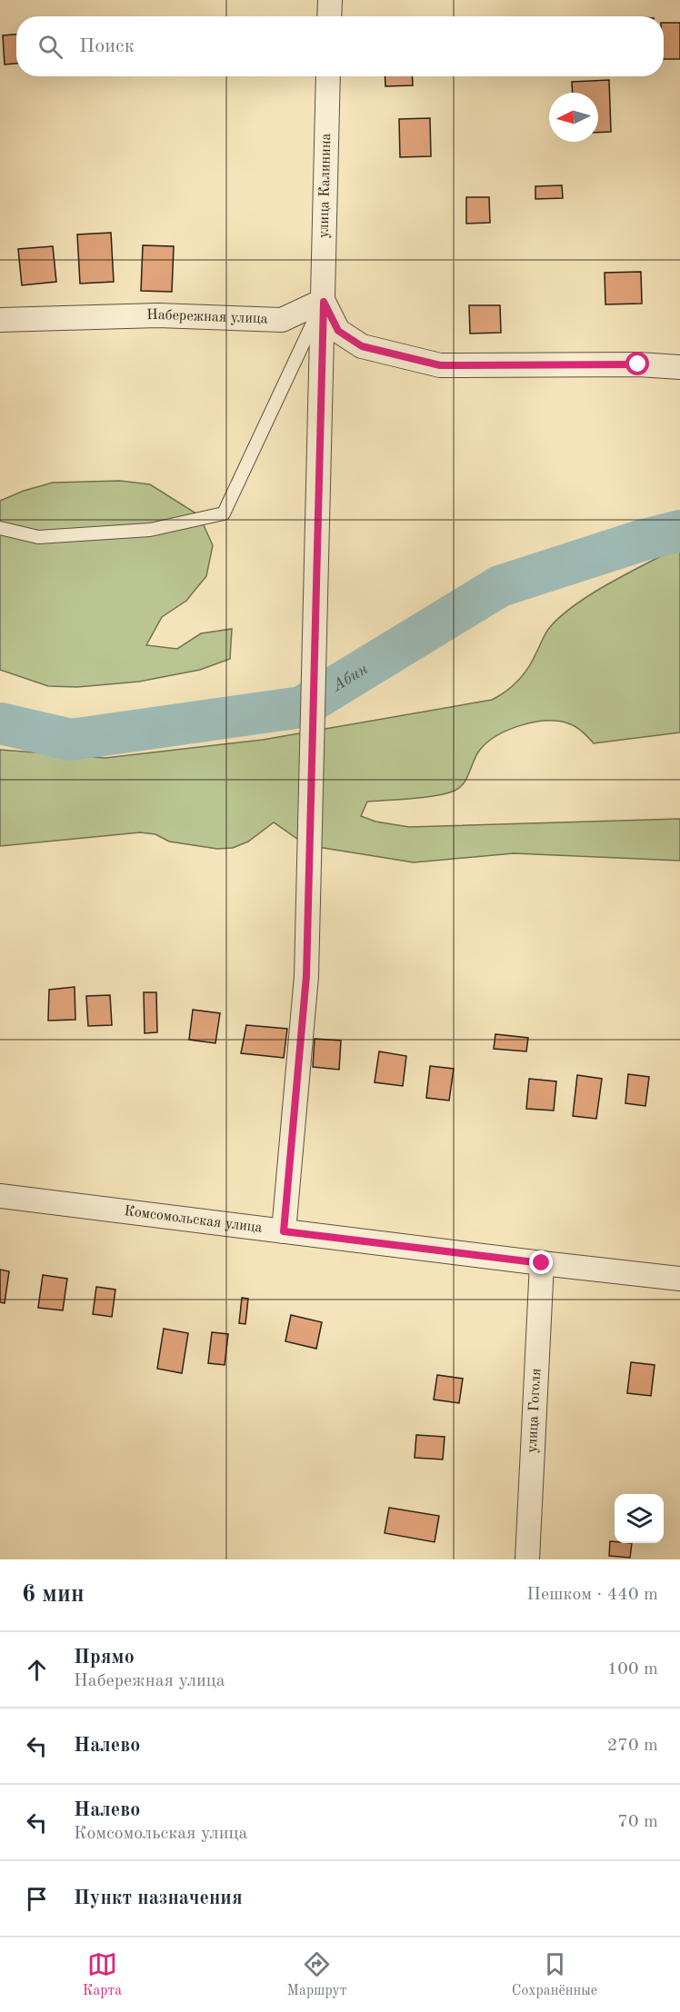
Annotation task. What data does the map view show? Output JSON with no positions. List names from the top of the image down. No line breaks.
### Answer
{"streets":{"street":["улица Калинина","Набережная улица","Комсомольская улица","улица Гоголя"]},"crossings":[["улица Калинина","Набережная улица"],["улица Калинина","Комсомольская улица"],["Комсомольская улица","улица Гоголя"]],"water":["Абин"],"north":"left","page":{"search":"Поиск","heading":["6 мин","Пешком · 440 m"],"list":[["Прямо","Набережная улица","100 m"],["Налево","270 m"],["Налево","Комсомольская улица","70 m"],"Пункт назначения"],"nav":["Карта","Маршрут","Сохранённые"]}}
